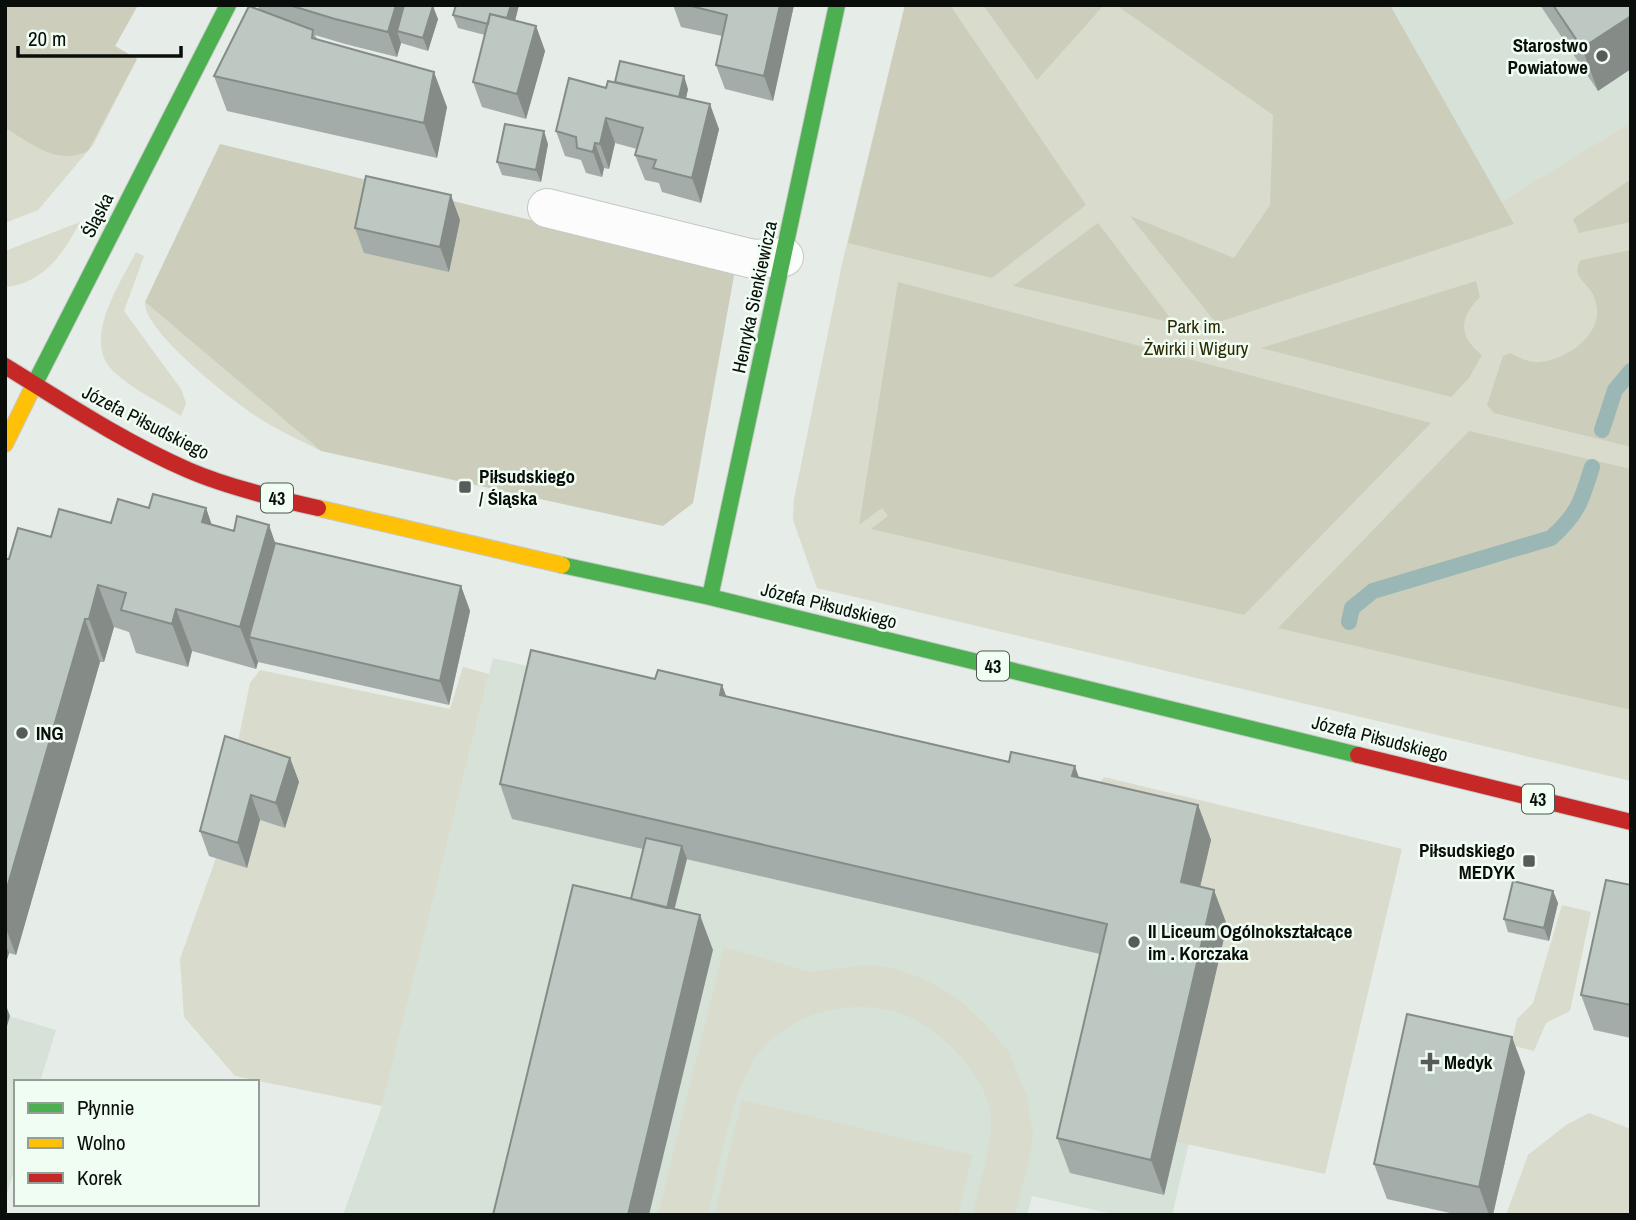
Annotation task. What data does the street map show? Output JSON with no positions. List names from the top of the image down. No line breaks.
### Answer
{"streets":{"main road":["Śląska","Henryka Sienkiewicza","Józefa Piłsudskiego","43"]},"crossings":[["Śląska","Józefa Piłsudskiego"],["Henryka Sienkiewicza","Józefa Piłsudskiego"]],"parks":["Park im. Żwirki i Wigury"],"places":{"other":["Starostwo Powiatowe","ING","II Liceum Ogólnokształcące im . Korczaka"],"transit":["Piłsudskiego / Śląska","Piłsudskiego MEDYK"],"health":["Medyk"]},"legend":["Płynnie","Wolno","Korek"],"scale_bar":"20 m"}
